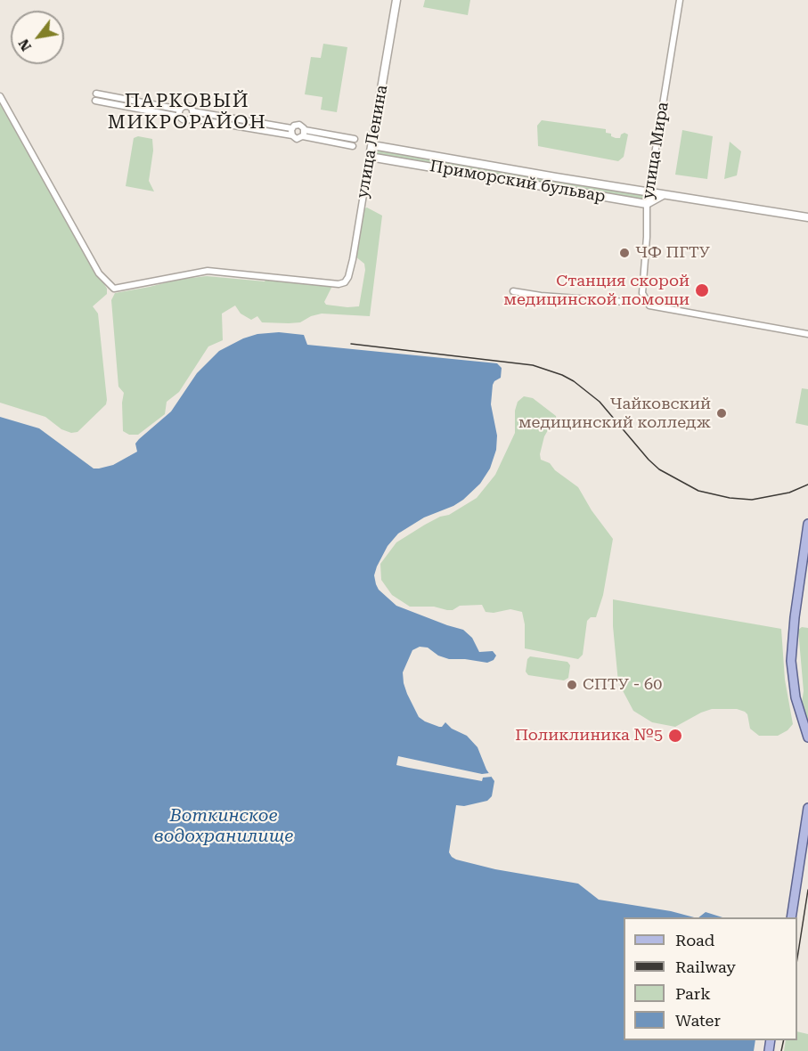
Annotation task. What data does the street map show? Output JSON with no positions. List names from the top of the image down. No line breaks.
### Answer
{"streets":{"street":["улица Ленина","улица Мира","Приморский бульвар"]},"crossings":[["улица Ленина","Приморский бульвар"],["улица Мира","Приморский бульвар"]],"districts":["ПАРКОВЫЙ МИКРОРАЙОН"],"water":["Воткинское водохранилище"],"places":["ЧФ ПГТУ","Станция скорой медицинской помощи","Чайковский медицинский колледж","СПТУ - 60","Поликлиника №5"],"legend":["Road","Railway","Park","Water"],"north":"bottom left"}
